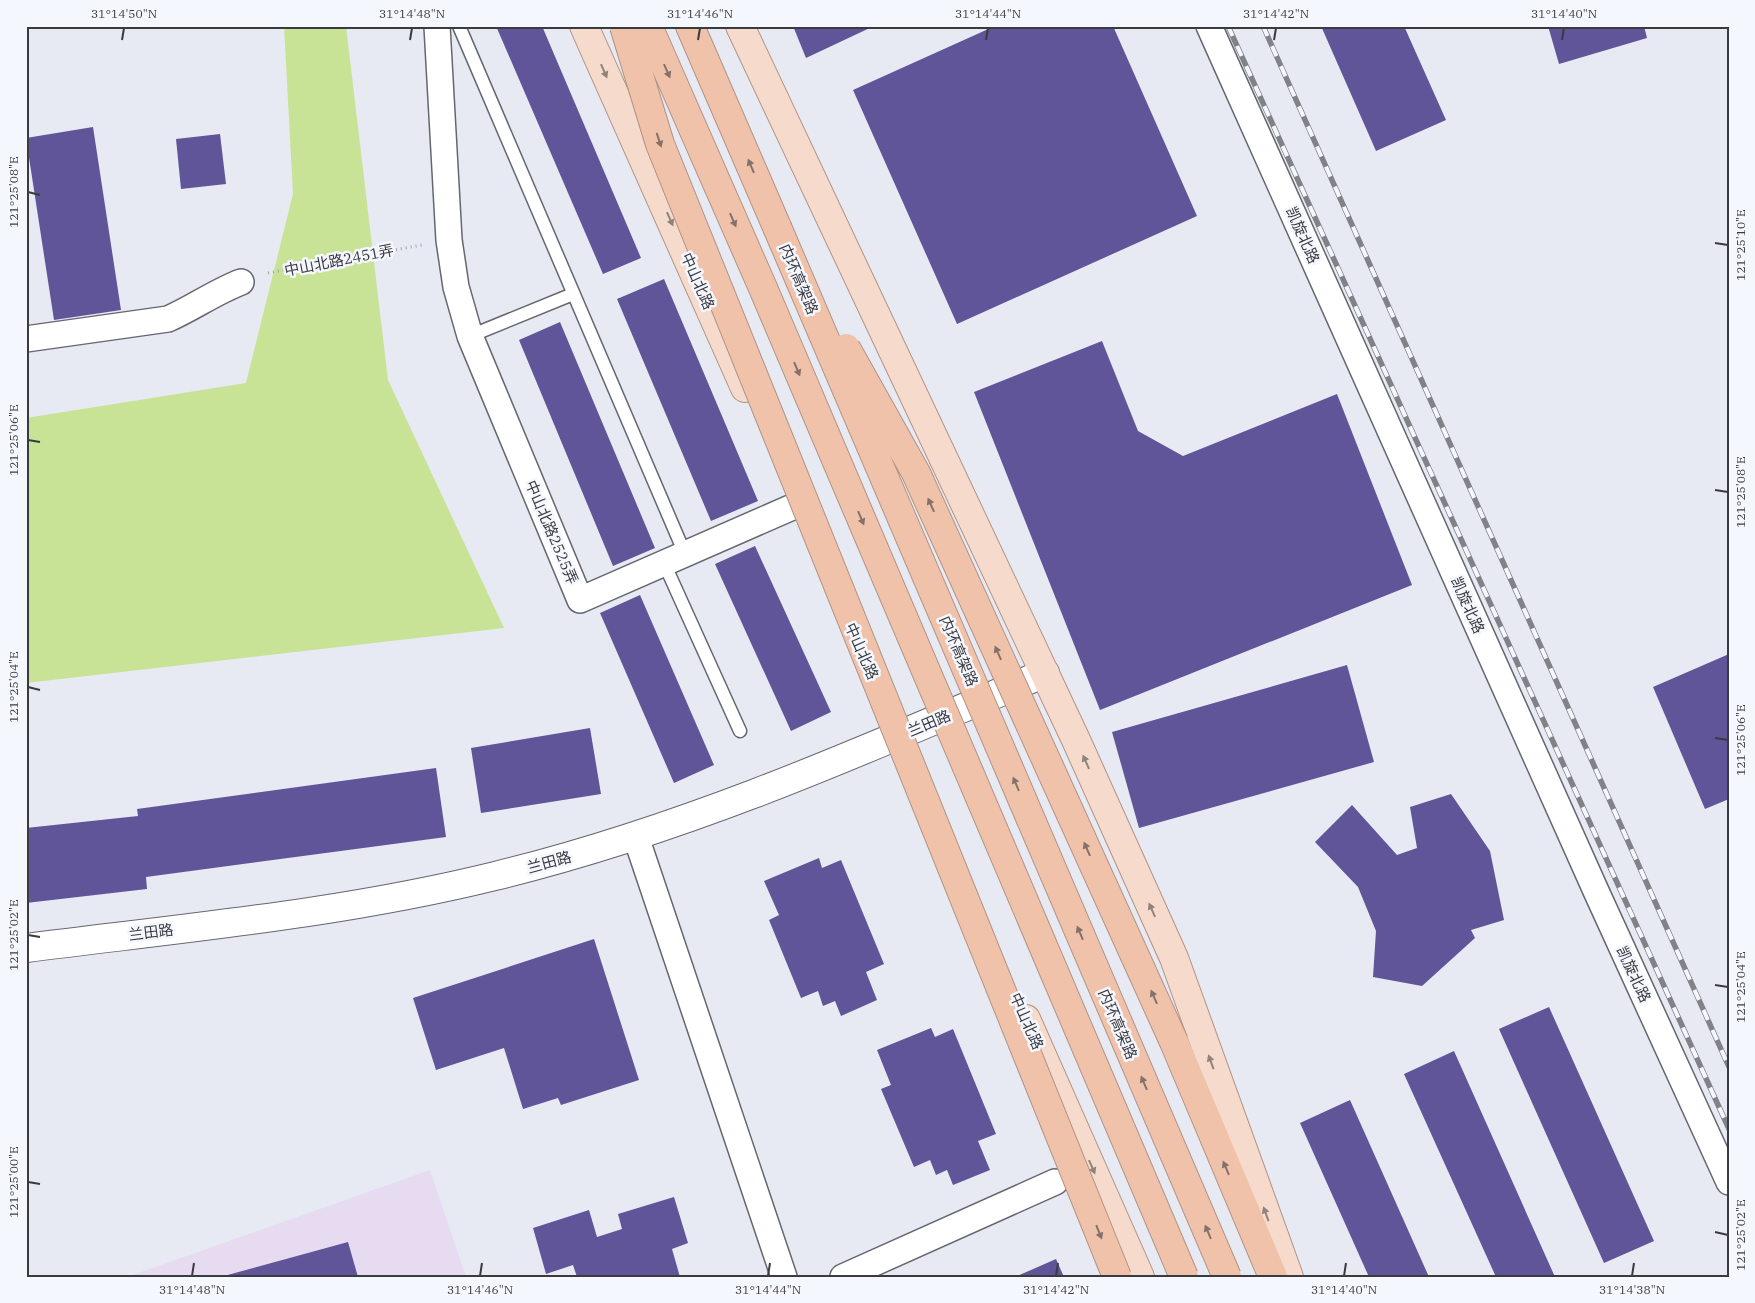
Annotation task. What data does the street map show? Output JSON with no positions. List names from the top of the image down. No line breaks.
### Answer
{"streets":{"highway":["内环高架路"],"main road":["中山北路"],"street":["凯旋北路","中山北路2525弄","兰田路"],"path":["中山北路2451弄"]},"crossings":[["中山北路2451弄","中山北路2525弄"],["中山北路","中山北路2525弄"],["中山北路","兰田路"]],"coordinates":["31°14'50\"N","31°14'48\"N","31°14'46\"N","31°14'44\"N","31°14'42\"N","31°14'40\"N","121°25'08\"E","121°25'10\"E","121°25'06\"E","121°25'04\"E","121°25'02\"E","121°25'00\"E","31°14'38\"N"]}
